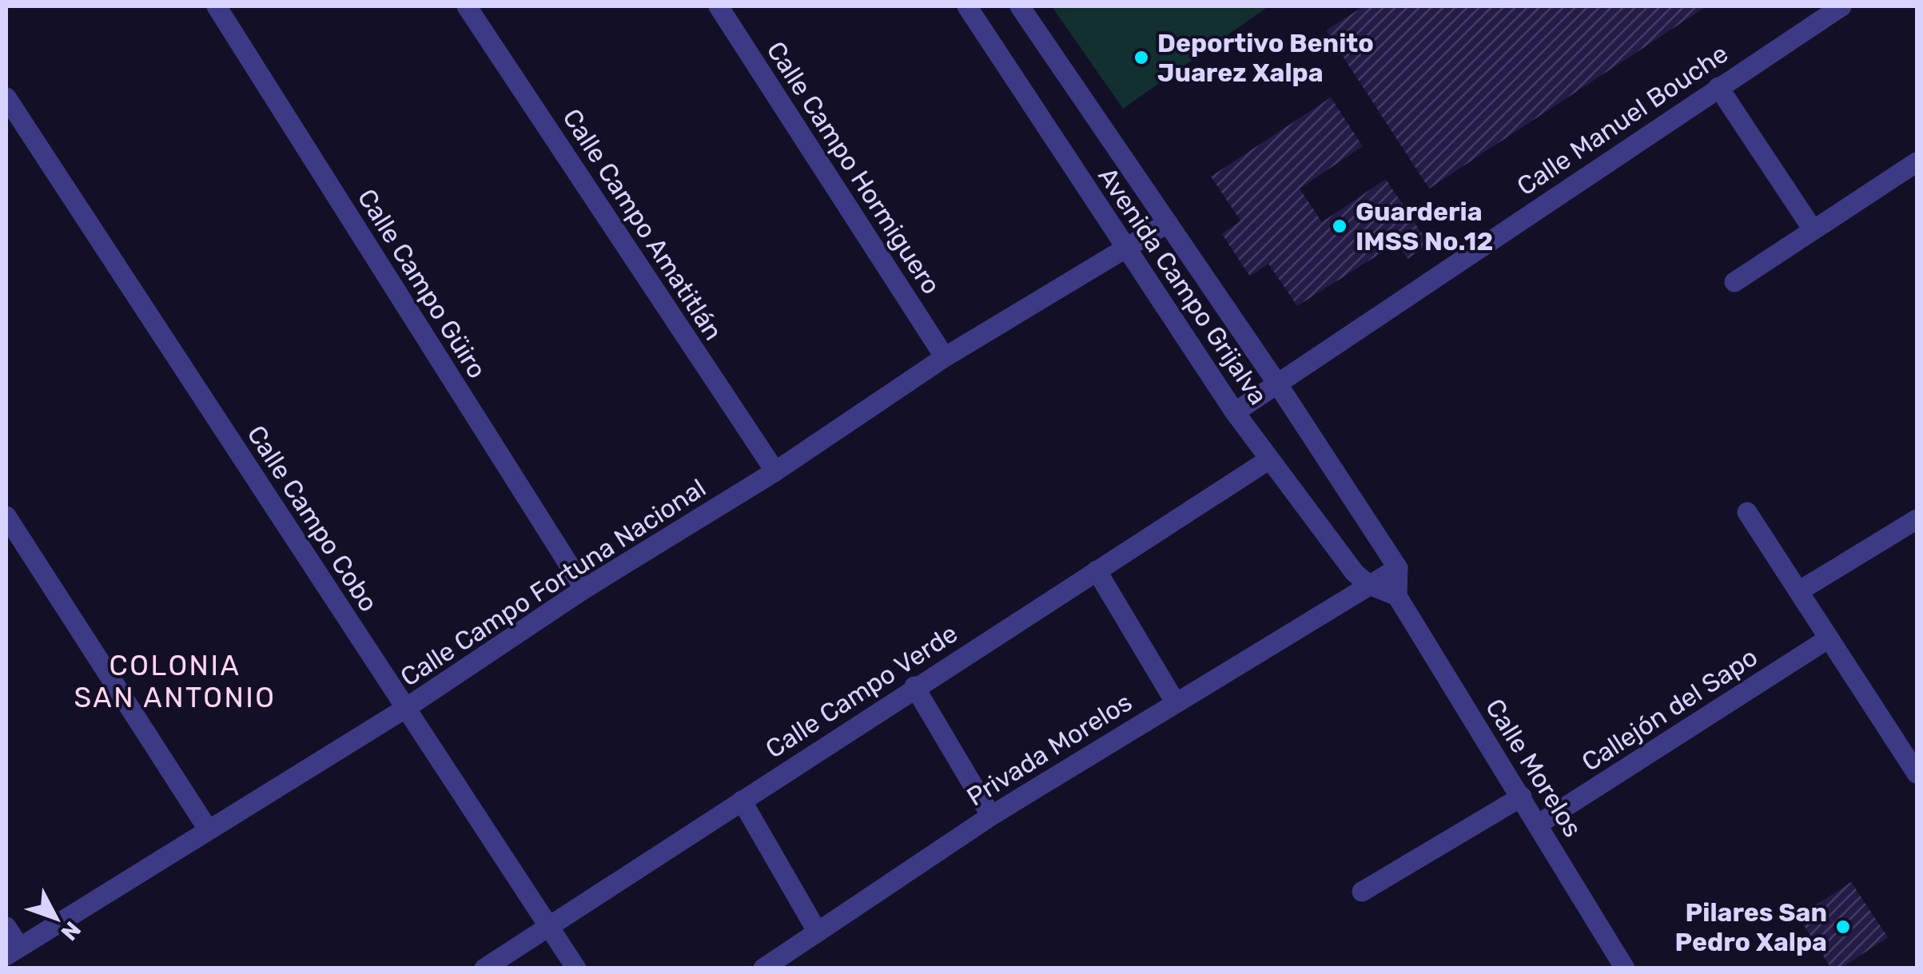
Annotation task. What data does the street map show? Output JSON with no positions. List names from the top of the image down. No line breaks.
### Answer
{"streets":{"street":["Calle Manuel Bouche","Calle Campo Hormiguero","Calle Campo Amatitlán","Calle Campo Güiro","Avenida Campo Grijalva","Calle Campo Cobo","Calle Campo Fortuna Nacional","Calle Campo Verde","Callejón del Sapo","Privada Morelos","Calle Morelos"]},"crossings":[["Calle Manuel Bouche","Avenida Campo Grijalva"],["Calle Campo Hormiguero","Calle Campo Fortuna Nacional"],["Calle Campo Amatitlán","Calle Campo Fortuna Nacional"],["Calle Campo Güiro","Calle Campo Fortuna Nacional"],["Avenida Campo Grijalva","Calle Campo Fortuna Nacional"],["Avenida Campo Grijalva","Calle Campo Verde"],["Avenida Campo Grijalva","Privada Morelos"],["Calle Campo Cobo","Calle Campo Fortuna Nacional"],["Calle Campo Cobo","Calle Campo Verde"],["Callejón del Sapo","Calle Morelos"]],"districts":["COLONIA SAN ANTONIO"],"places":["Deportivo Benito Juarez Xalpa","Guarderia IMSS No.12","Pilares San Pedro Xalpa"],"north":"bottom right"}
